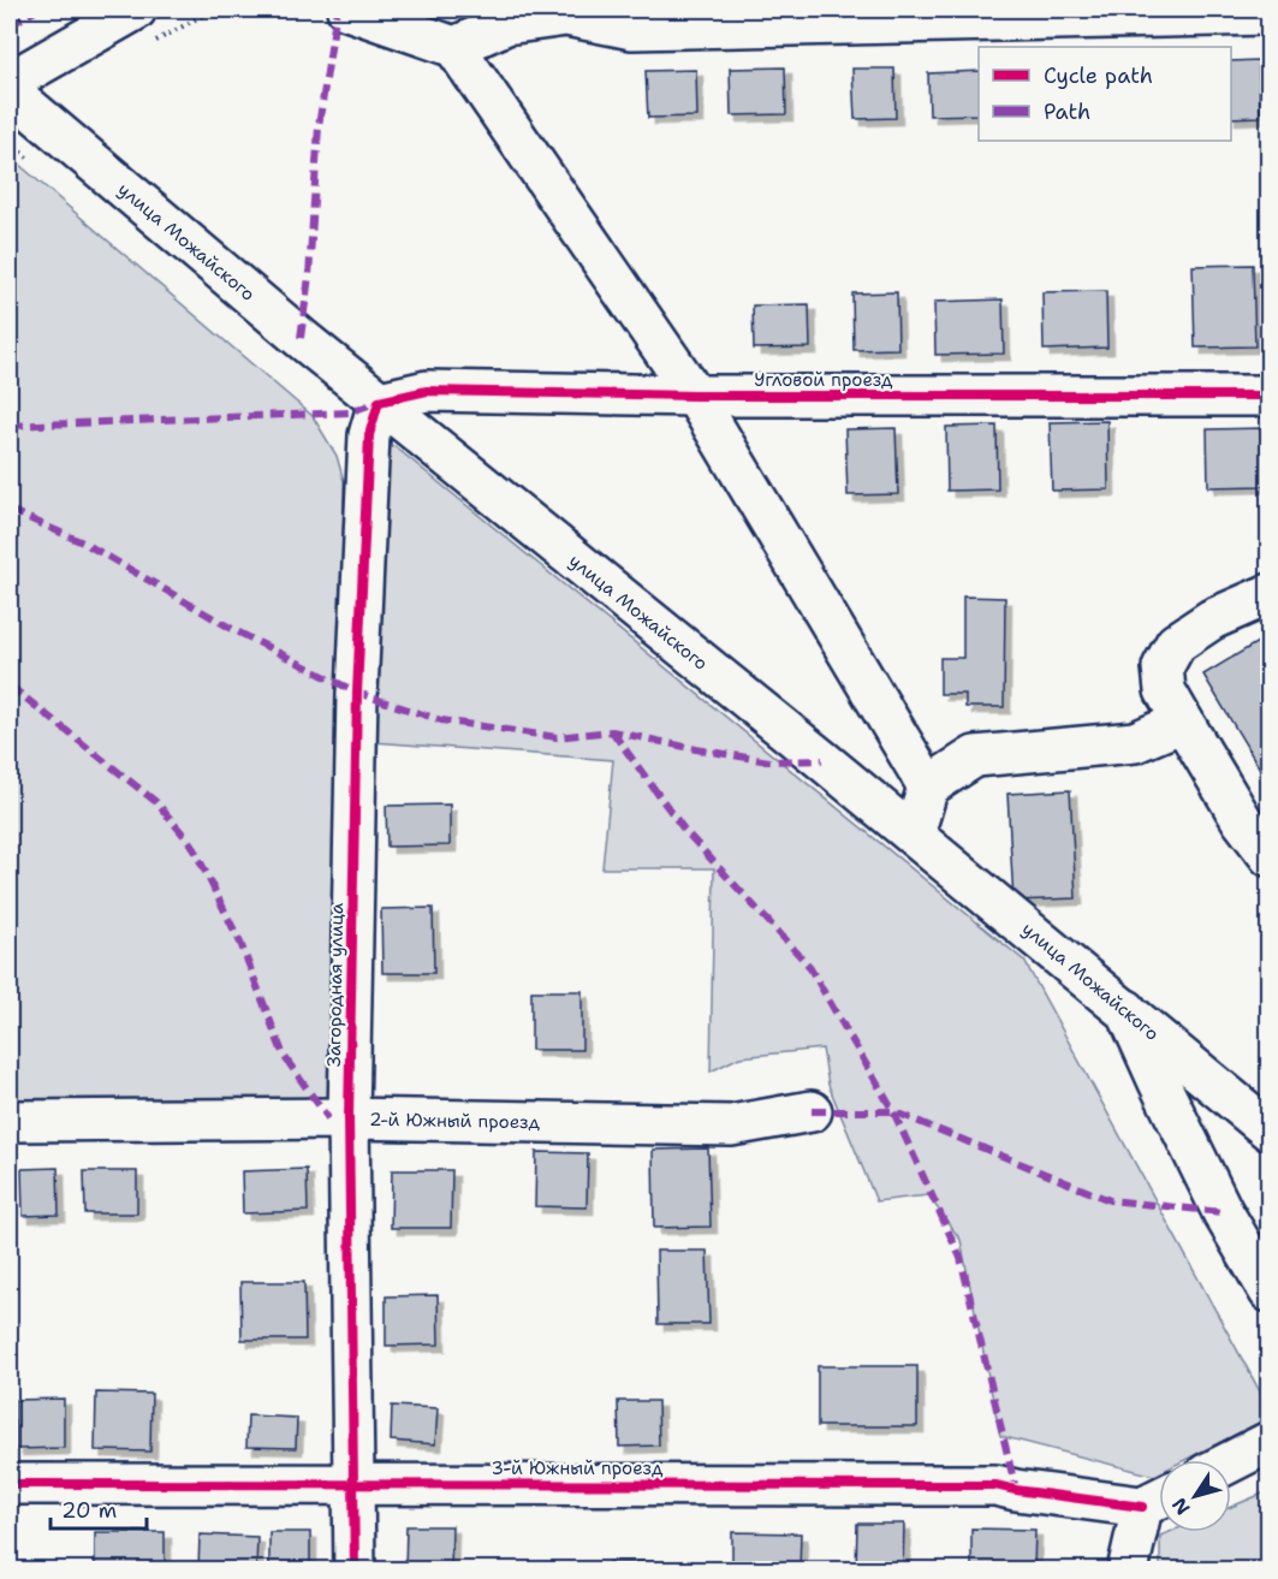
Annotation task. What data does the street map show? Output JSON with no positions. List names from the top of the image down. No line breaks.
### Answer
{"streets":{"street":["улица Можайского","Угловой проезд","Загородная улица","2-й Южный проезд","3-й Южный проезд"]},"crossings":[["улица Можайского","Угловой проезд"],["улица Можайского","Загородная улица"],["Угловой проезд","Загородная улица"],["Загородная улица","2-й Южный проезд"],["Загородная улица","3-й Южный проезд"]],"legend":["Cycle path","Path"],"scale_bar":"20 m","north":"bottom left"}
